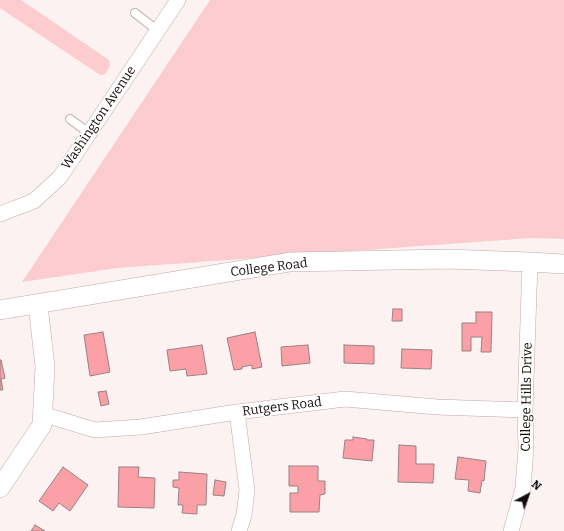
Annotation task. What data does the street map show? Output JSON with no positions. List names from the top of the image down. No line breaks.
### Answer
{"streets":{"street":["Washington Avenue","College Road","College Hills Drive","Rutgers Road"]},"crossings":[["College Road","College Hills Drive"],["College Hills Drive","Rutgers Road"]],"north":"top right"}
